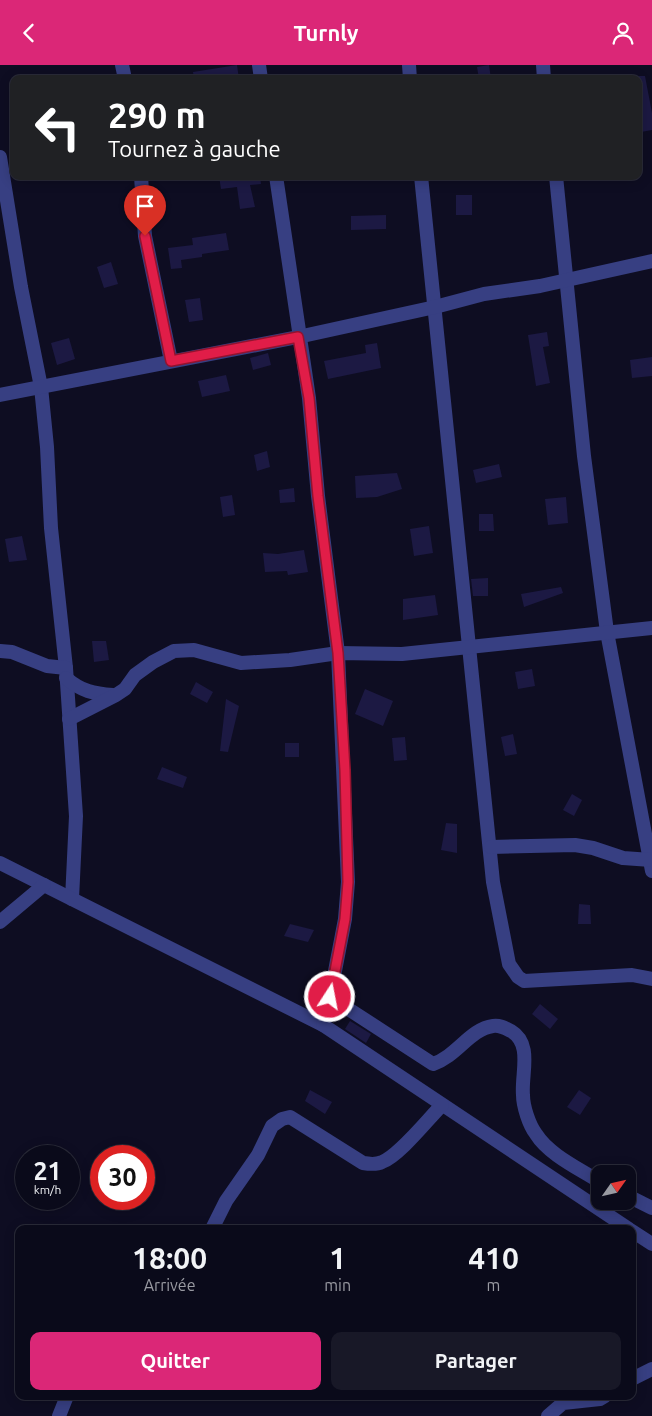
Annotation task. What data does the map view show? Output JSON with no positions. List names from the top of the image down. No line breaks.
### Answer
{"north":"top right","page":{"header":"Turnly","turn":["290 m","Tournez à gauche"],"speed":"21 km/h","limit":"30","eta":["18:00","Arrivée","1","min","410","m"],"buttons":["Quitter","Partager"]}}
